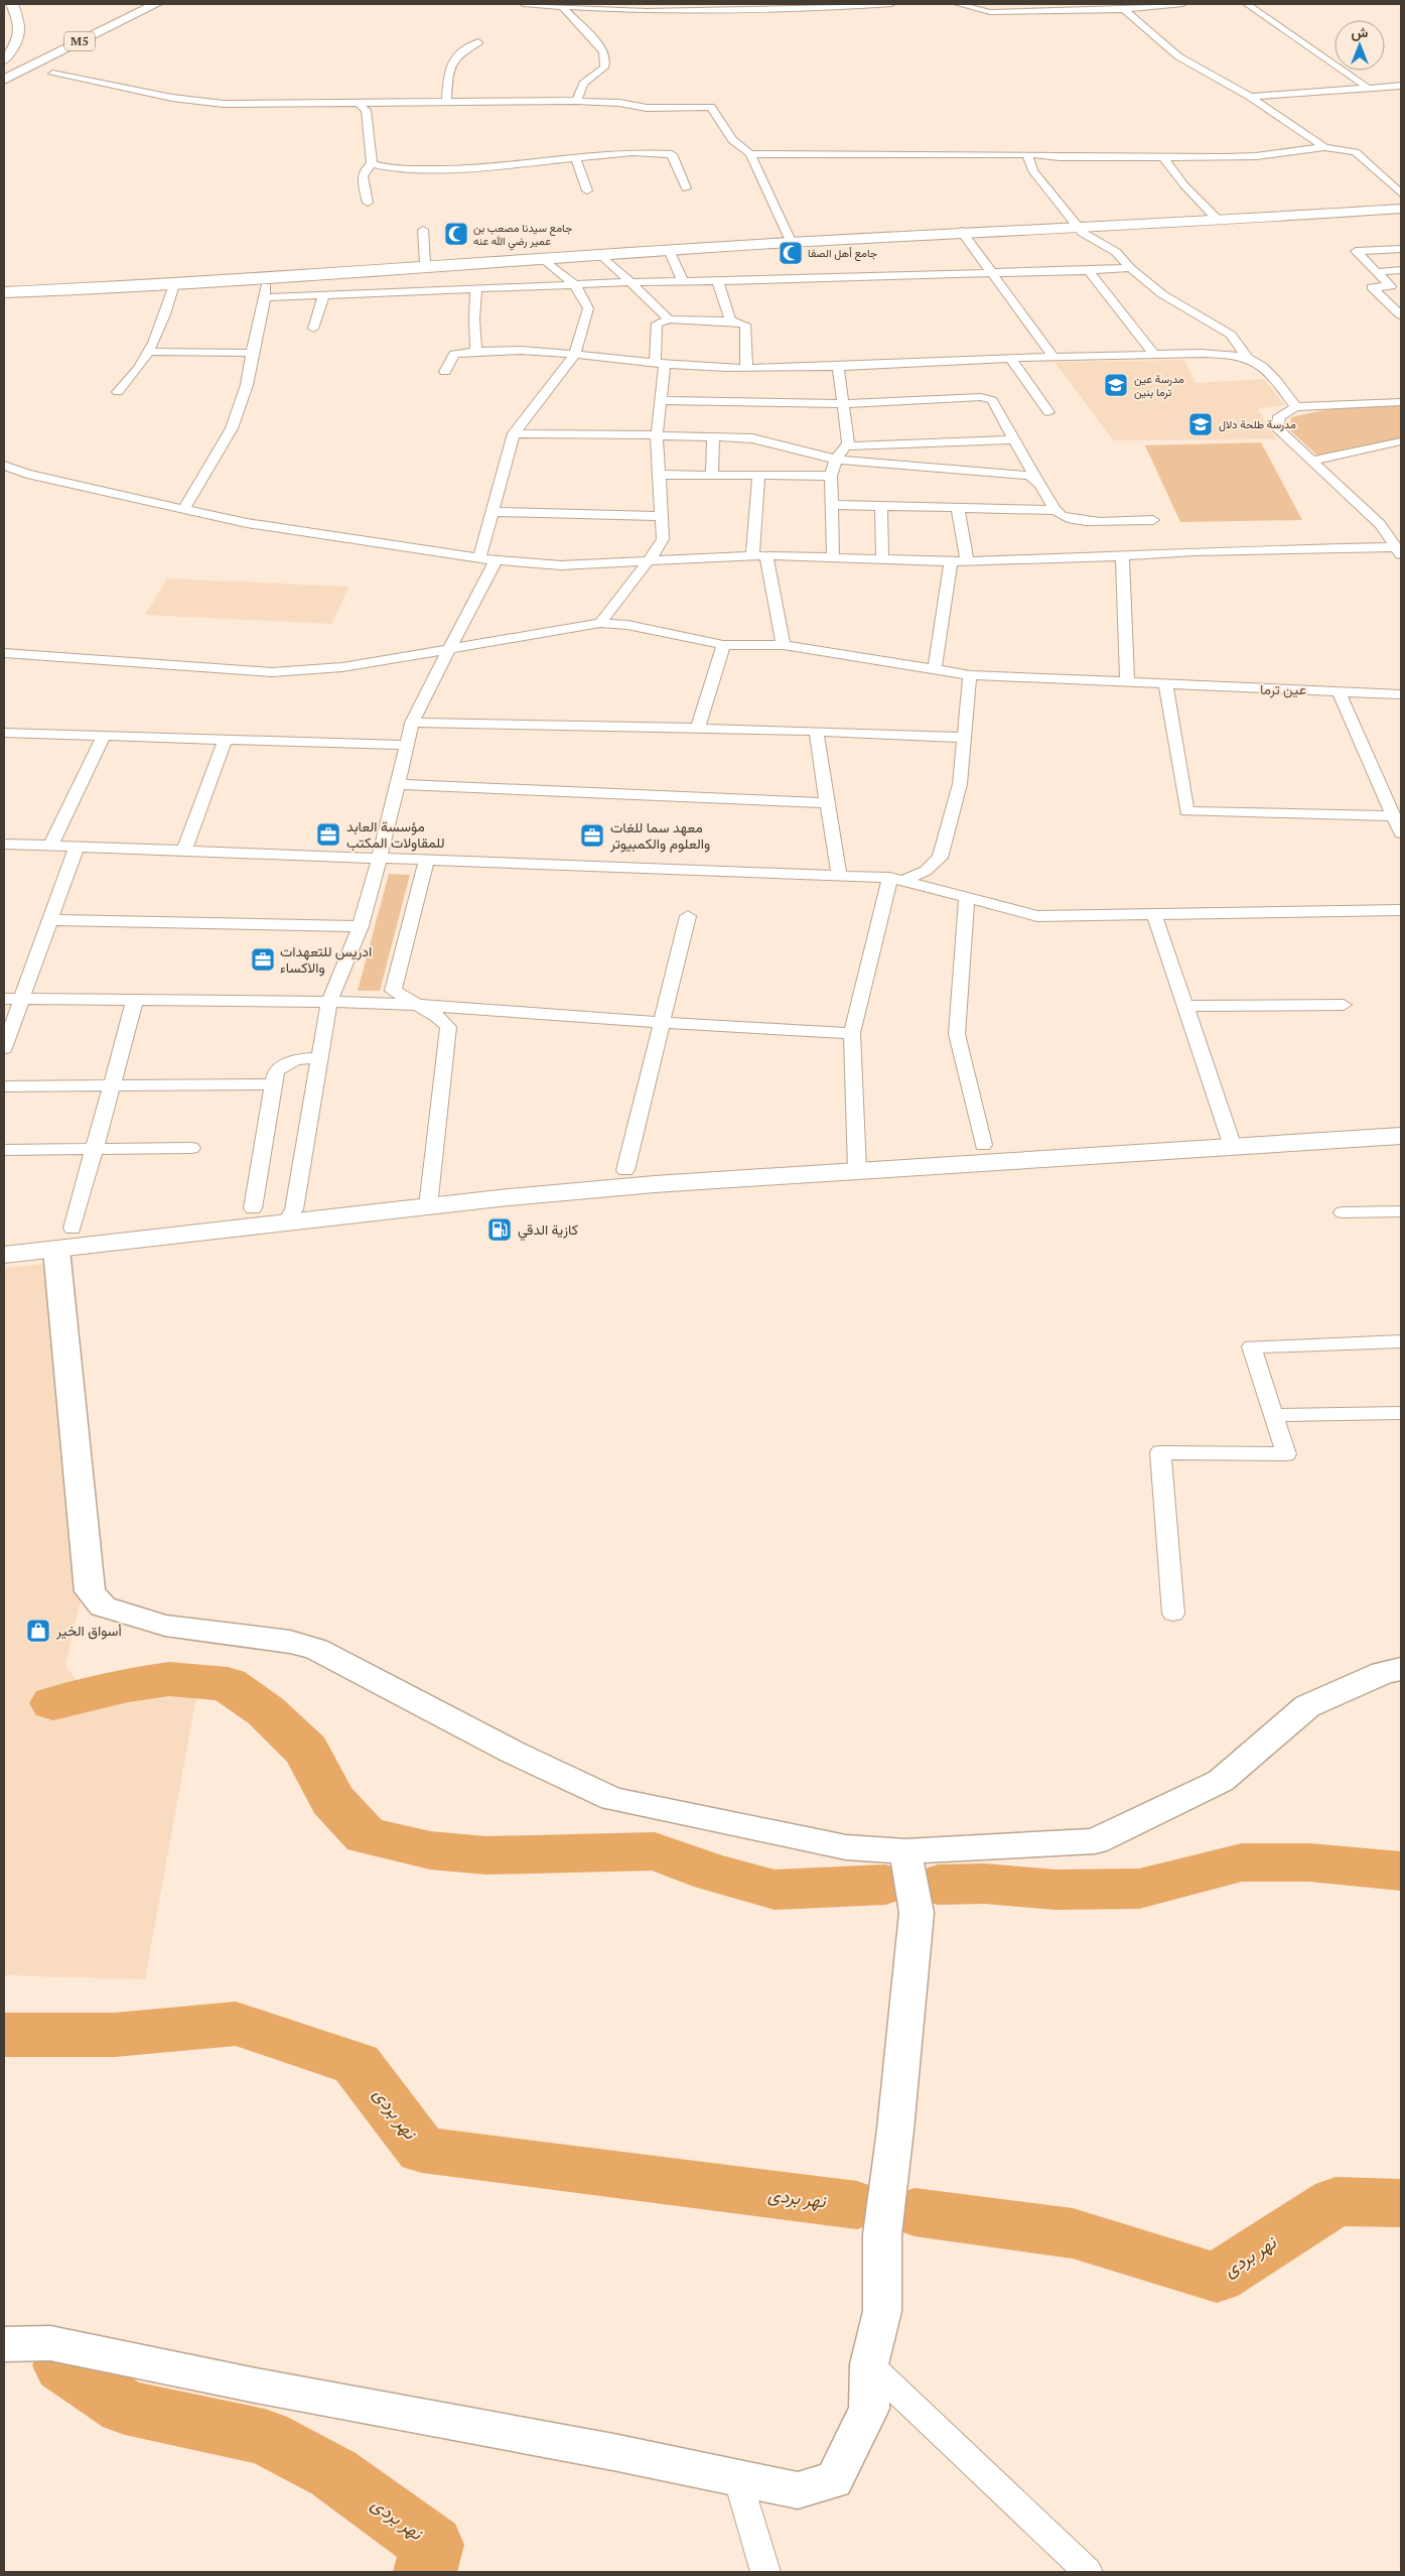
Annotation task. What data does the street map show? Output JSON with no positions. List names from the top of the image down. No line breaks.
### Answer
{"streets":{"main road":["M5"]},"districts":["عين ترما"],"water":["نهر بردى"],"places":{"mosque":["جامع سيدنا مصعب بن عمير رضي الله عنه","جامع أهل الصفا"],"school or university":["مدرسة عين ترما بنين","مدرسة طلحة دلال"],"office":["مؤسسة العابد للمقاولات المكتب","معهد سما للغات والعلوم والكمبيوتر","ادريس للتعهدات والاكساء"],"fuel station":["كازية الدقي"],"shop":["أسواق الخير"]},"north":"top"}
